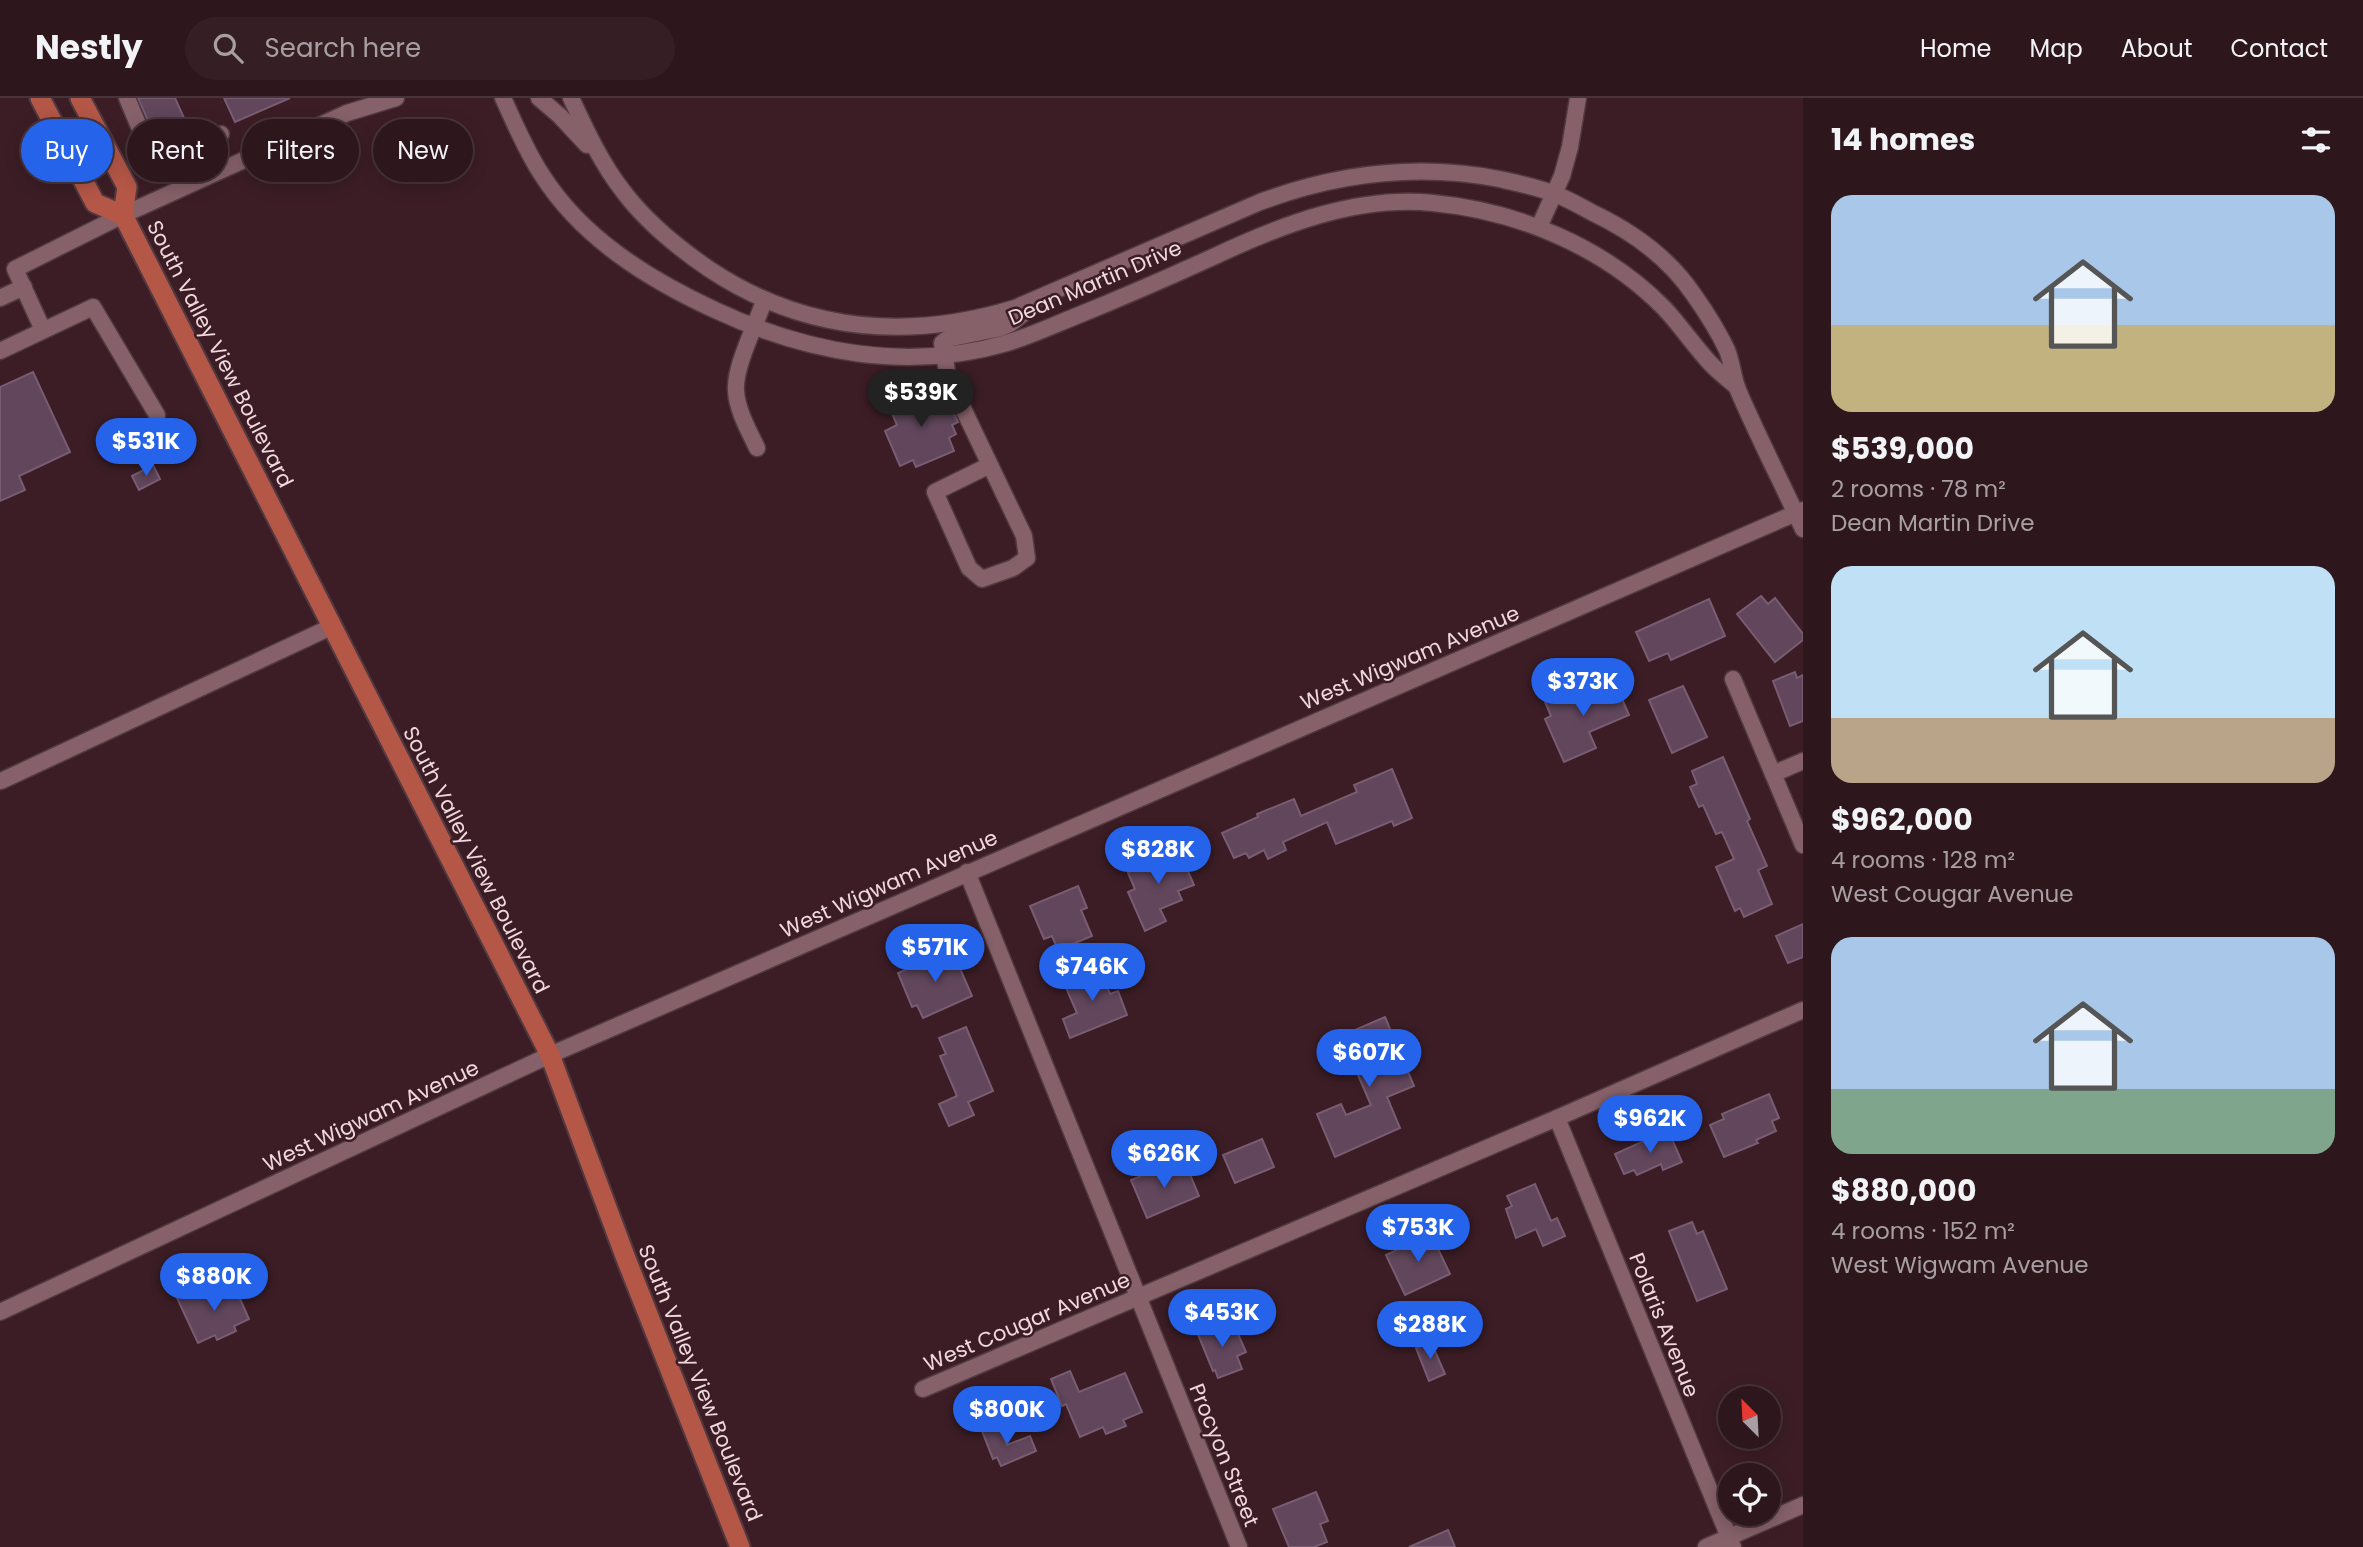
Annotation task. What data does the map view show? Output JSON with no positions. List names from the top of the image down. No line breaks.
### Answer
{"streets":{"main road":["South Valley View Boulevard"],"street":["Dean Martin Drive","West Wigwam Avenue","West Cougar Avenue","Polaris Avenue","Procyon Street"]},"crossings":[["Dean Martin Drive","West Wigwam Avenue"],["South Valley View Boulevard","West Wigwam Avenue"],["West Wigwam Avenue","Procyon Street"],["West Cougar Avenue","Polaris Avenue"],["West Cougar Avenue","Procyon Street"]],"north":"top left","page":{"header":"Nestly","search":"Search here","nav":["Home","Map","About","Contact"],"heading":"14 homes","chip":["Buy","Rent","Filters","New"],"list":[{"name":"$539,000","note":"2 rooms · 78 m² · Dean Martin Drive"},{"name":"$962,000","note":"4 rooms · 128 m² · West Cougar Avenue"},{"name":"$880,000","note":"4 rooms · 152 m² · West Wigwam Avenue"}],"price":["$539K","$531K","$373K","$828K","$571K","$746K","$607K","$962K","$626K","$753K","$880K","$453K","$288K","$800K"]}}
